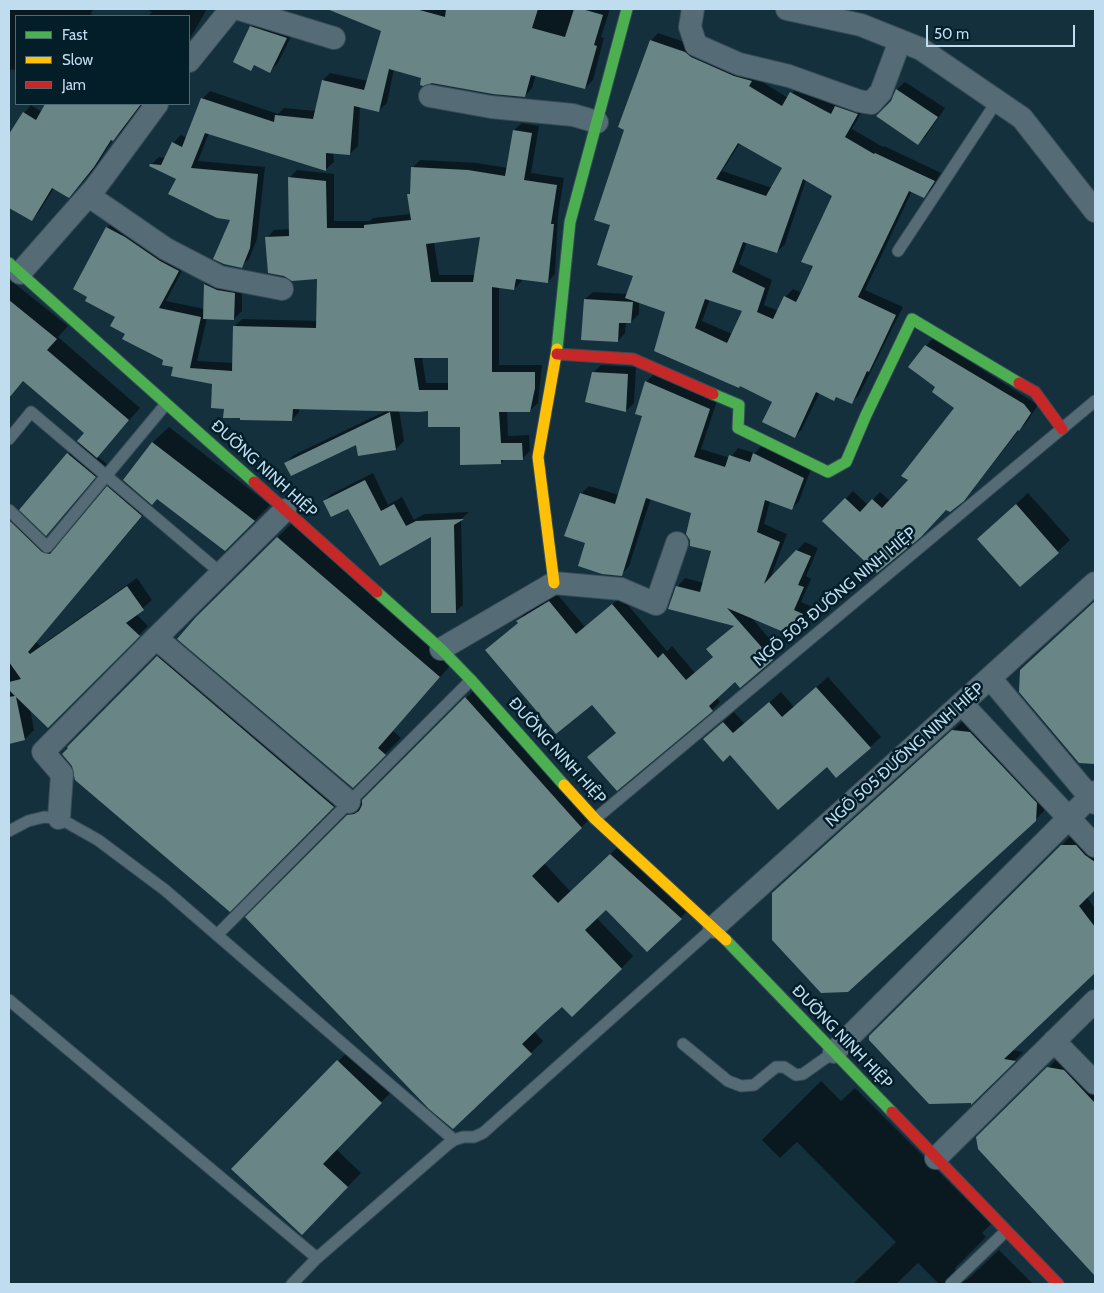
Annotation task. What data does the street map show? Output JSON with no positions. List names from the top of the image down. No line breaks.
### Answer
{"streets":{"main road":["ĐƯỜNG NINH HIỆP"],"street":["NGÕ 505 ĐƯỜNG NINH HIỆP"],"lane":["NGÕ 503 ĐƯỜNG NINH HIỆP"]},"crossings":[["ĐƯỜNG NINH HIỆP","NGÕ 503 ĐƯỜNG NINH HIỆP"],["ĐƯỜNG NINH HIỆP","NGÕ 505 ĐƯỜNG NINH HIỆP"]],"legend":["Fast","Slow","Jam"],"scale_bar":"50 m"}
